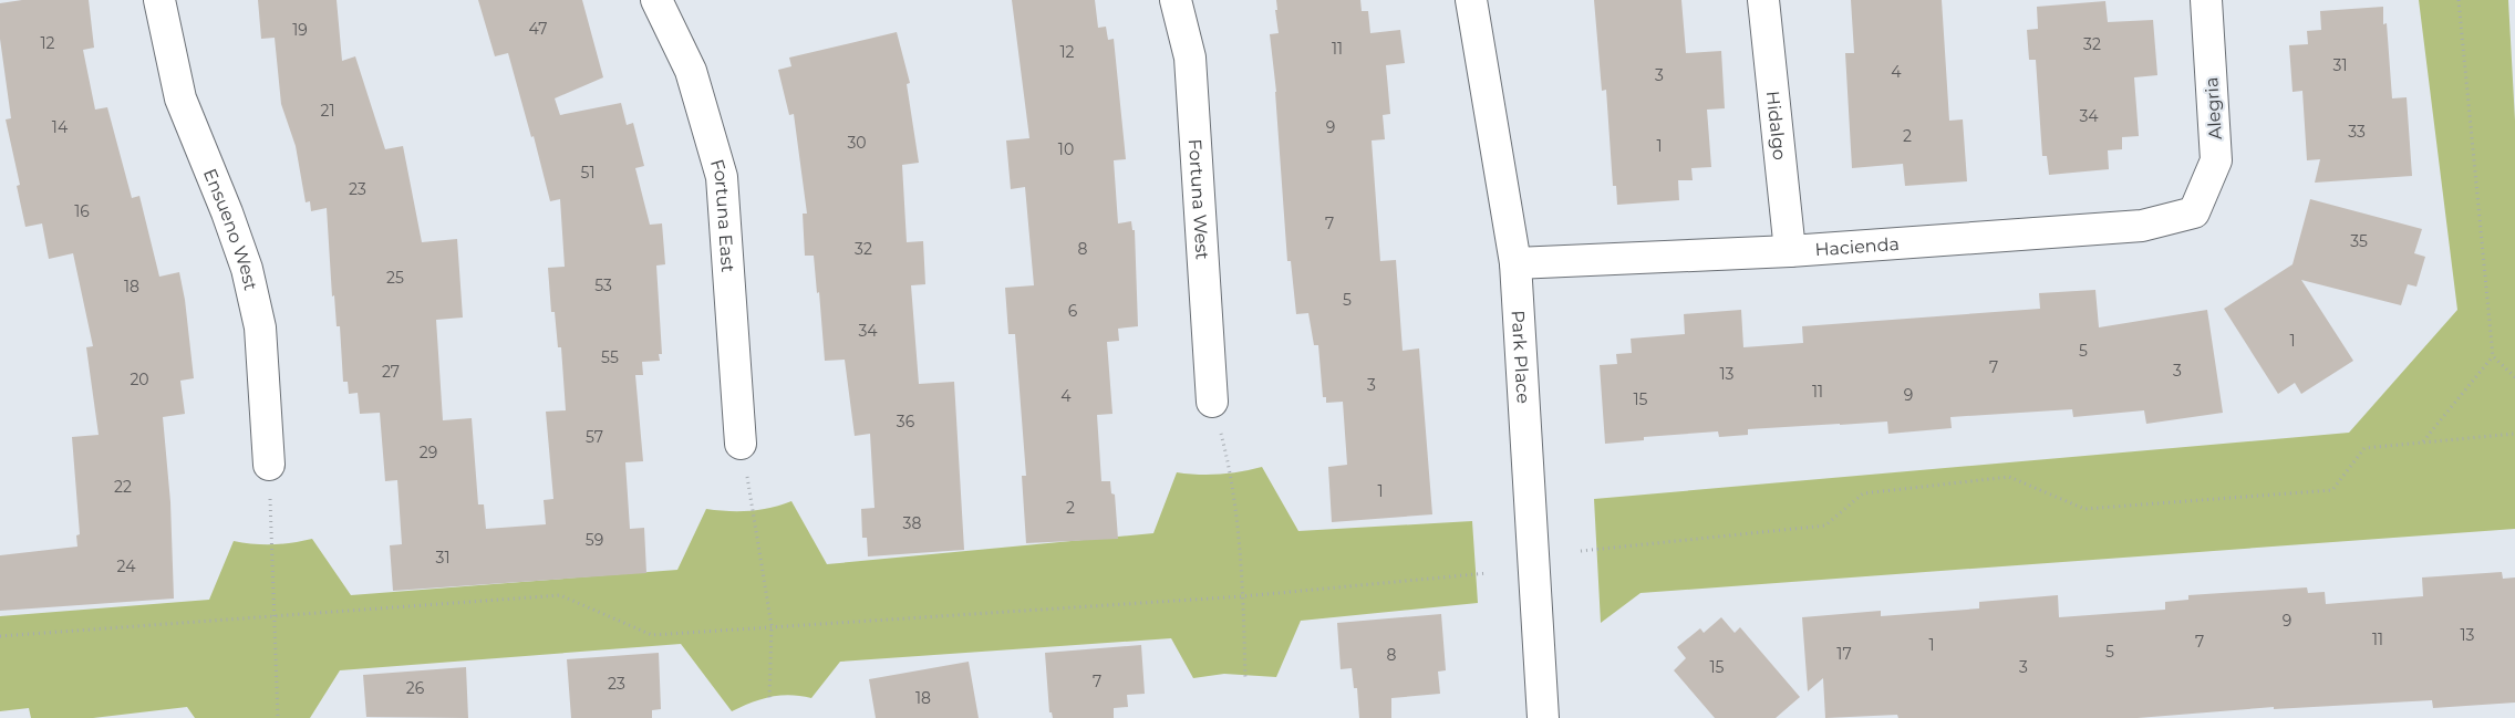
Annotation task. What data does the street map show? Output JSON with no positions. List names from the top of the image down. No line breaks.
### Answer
{"streets":{"street":["Alegria","Hidalgo","Fortuna West","Fortuna East","Ensueno West","Hacienda","Park Place"]},"crossings":[["Alegria","Hacienda"],["Hidalgo","Hacienda"],["Hacienda","Park Place"]],"house_numbers":["47","19","12","32","11","12","31","4","3","21","34","14","9","33","2","30","1","10","51","23","16","7","35","32","8","25","53","18","5","6","34","1","5","55","7","3","27","13","20","3","11","9","4","15","36","57","29","22","1","2","38","59","31","24","9","13","11","7","1","5","17","8","15","3","7","23","26","18"]}
